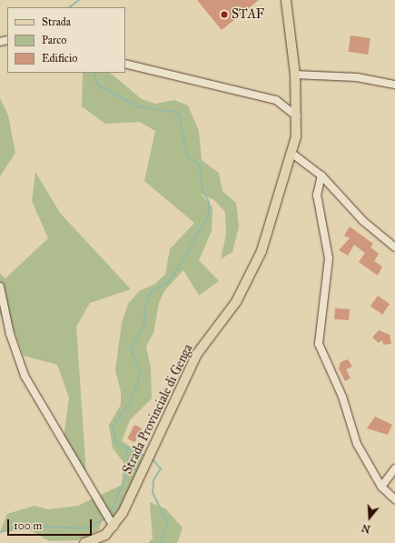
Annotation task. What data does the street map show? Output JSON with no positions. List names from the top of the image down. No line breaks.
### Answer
{"streets":{"main road":["Strada Provinciale di Genga"]},"places":["STAF"],"legend":["Strada","Parco","Edificio"],"scale_bar":"100 m","north":"bottom"}
